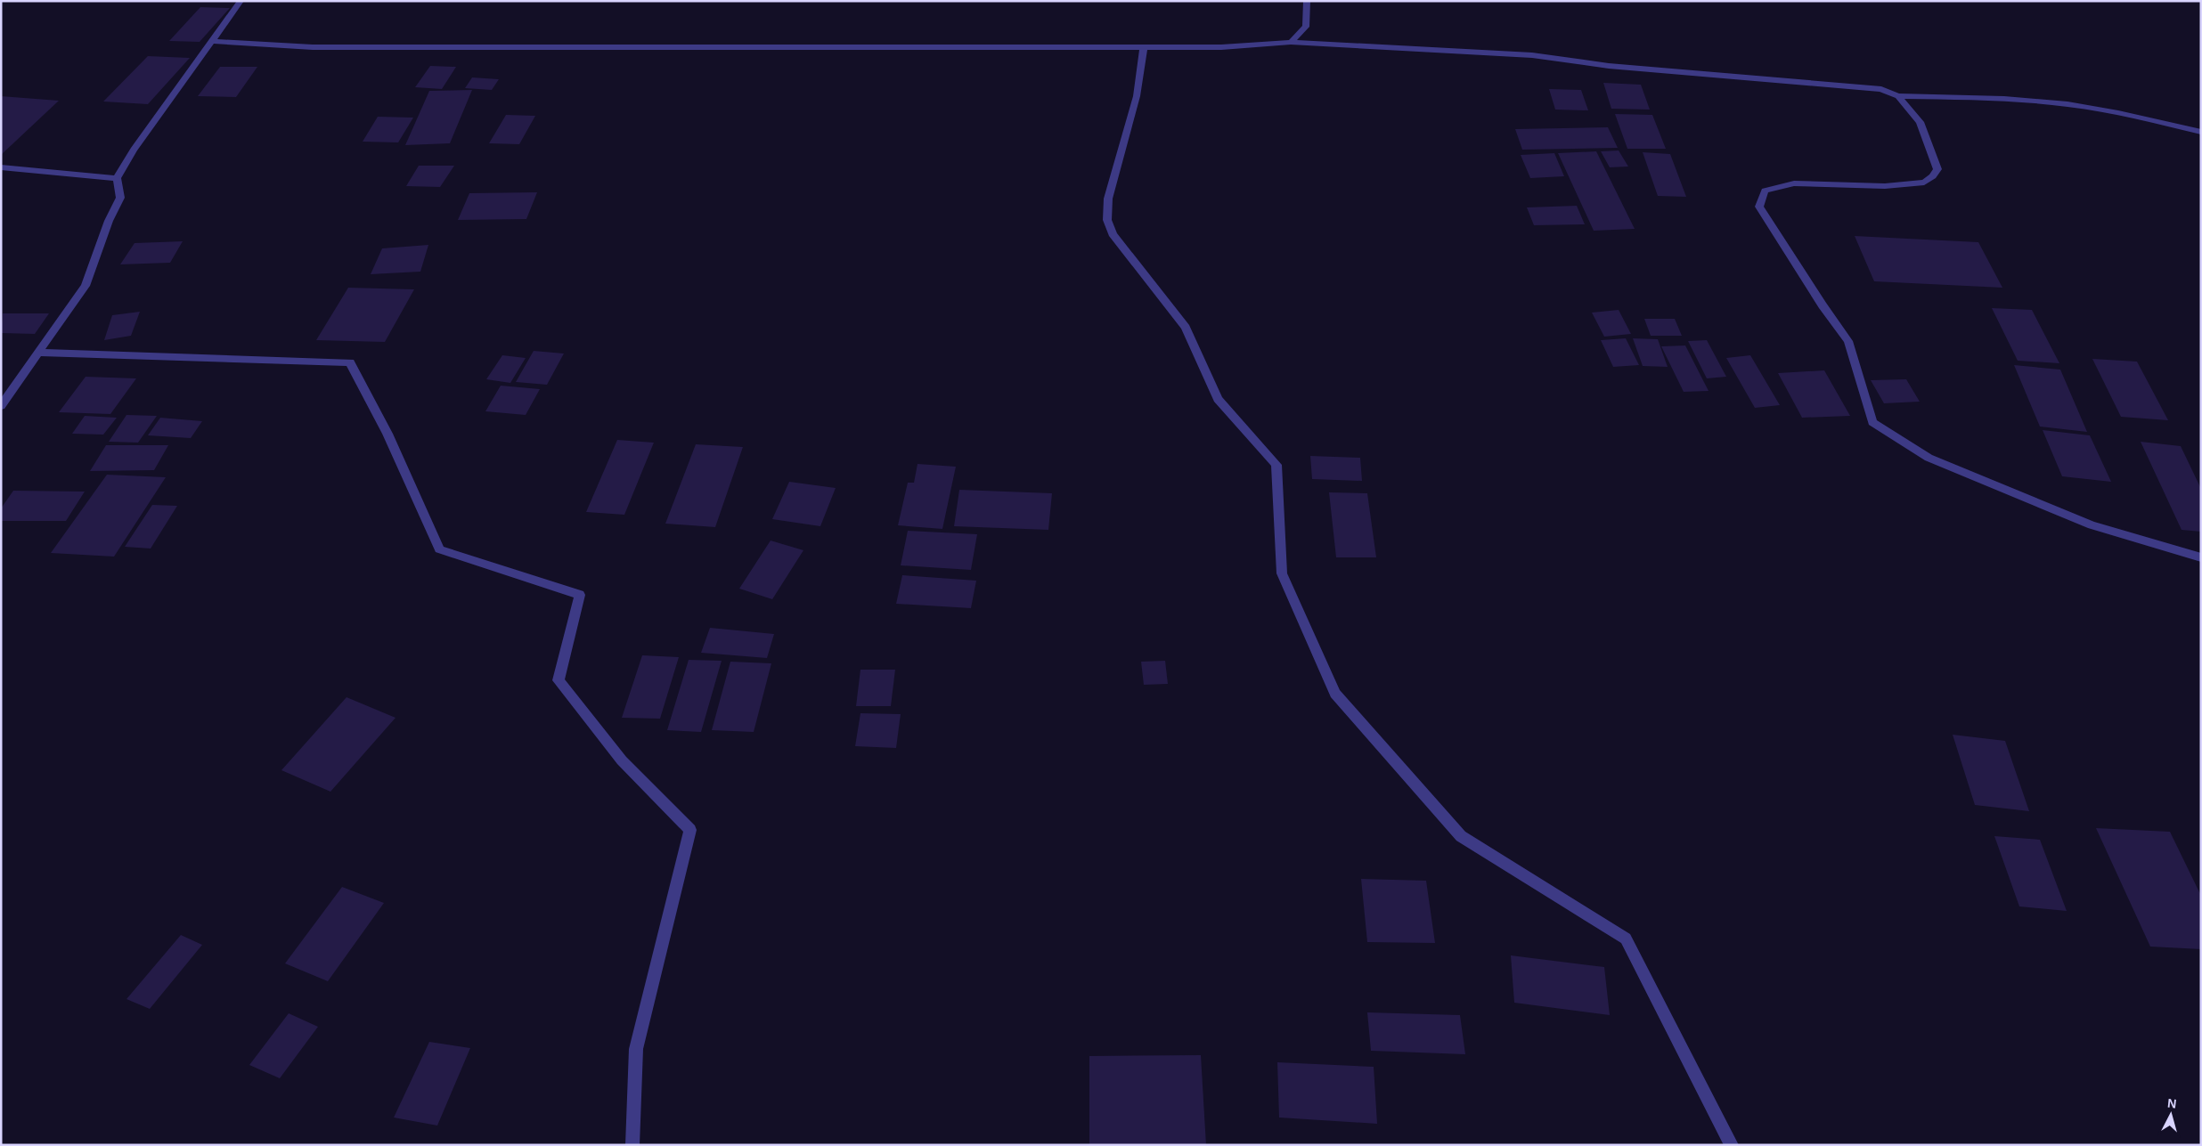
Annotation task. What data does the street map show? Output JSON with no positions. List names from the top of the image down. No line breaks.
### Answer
{"north":"top"}
